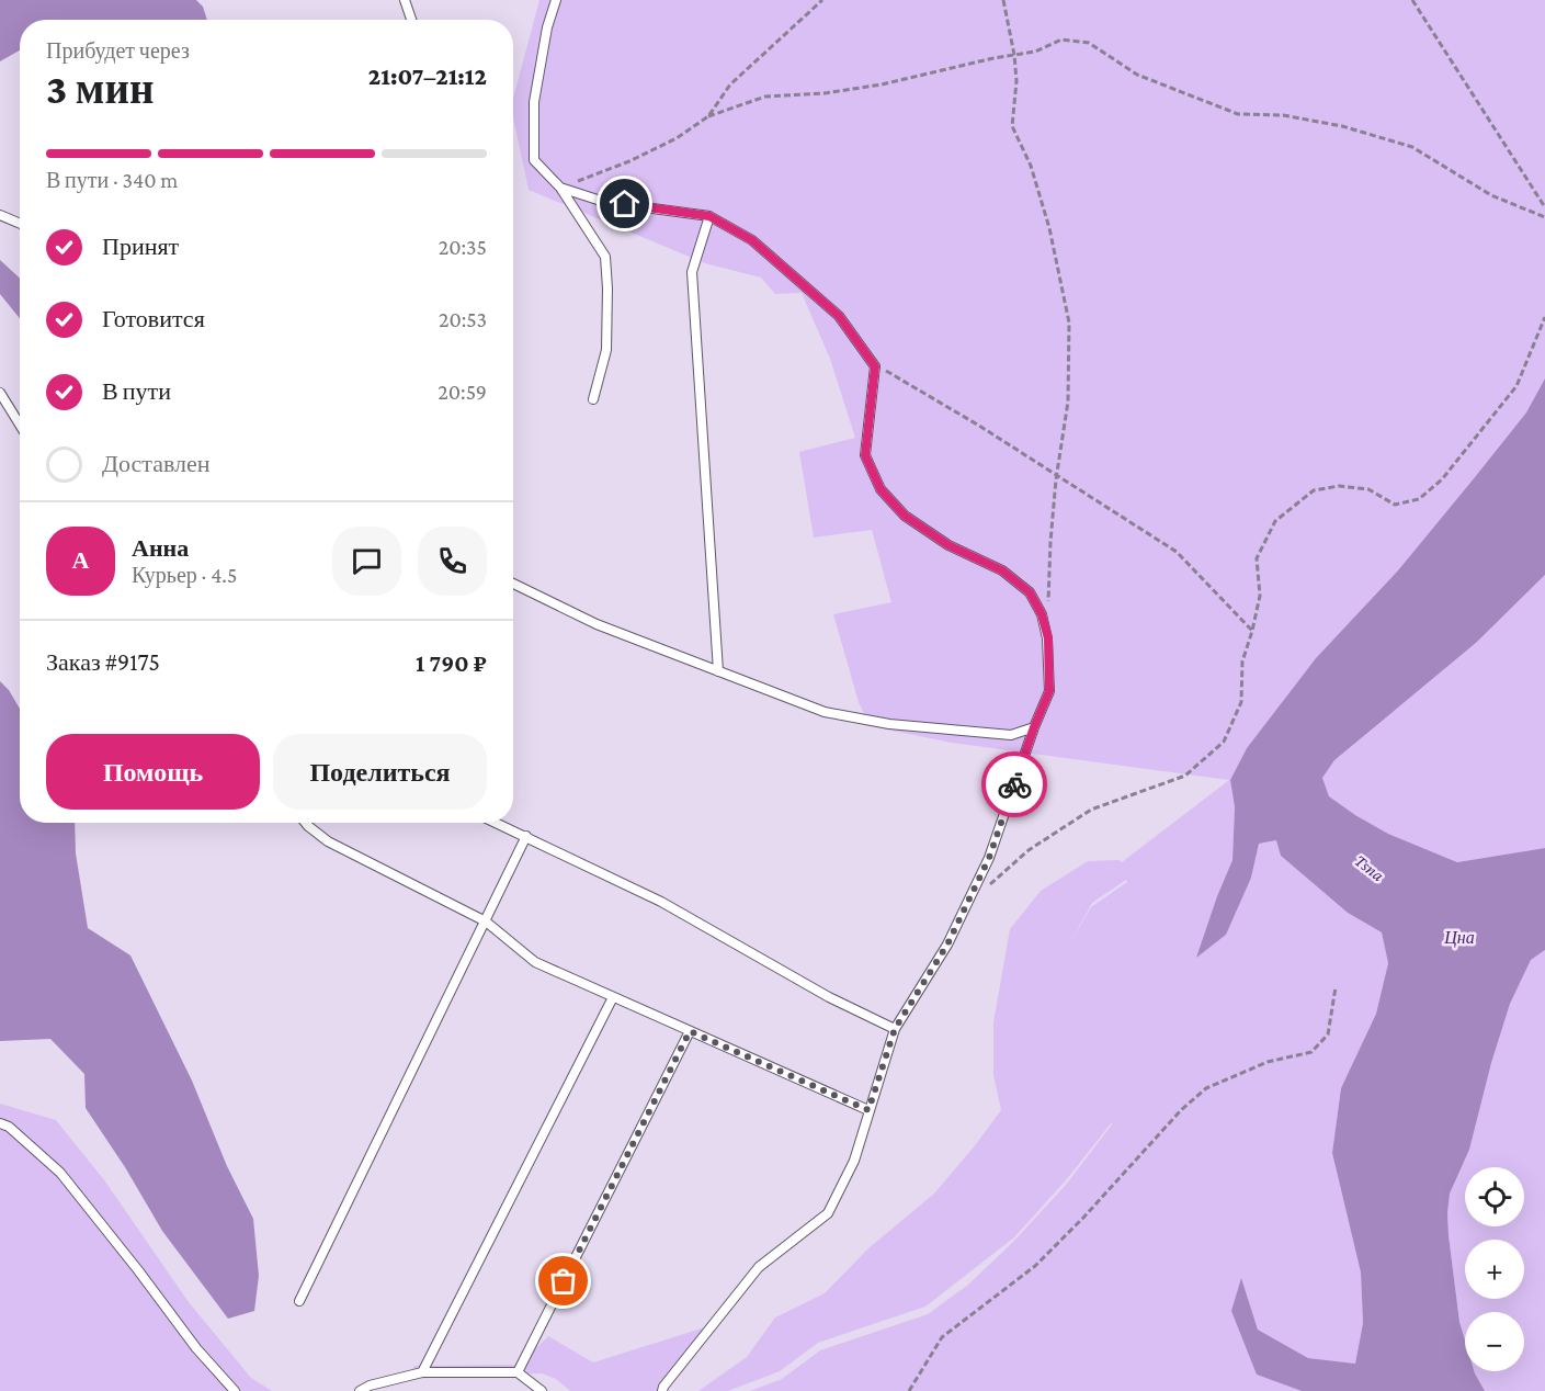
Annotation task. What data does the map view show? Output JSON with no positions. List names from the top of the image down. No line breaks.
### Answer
{"water":["Tsna","Цна"],"page":{"heading":["3 мин","Прибудет через","21:07–21:12"],"panel":["Анна","Курьер · 4.5","Заказ #9175","1 790 ₽"],"bar":"В пути · 340 m","list":[["Принят","20:35"],["Готовится","20:53"],["В пути","20:59"],"Доставлен"],"round":"А","buttons":["Помощь","Поделиться"],"map_buttons":["+","−"]}}
